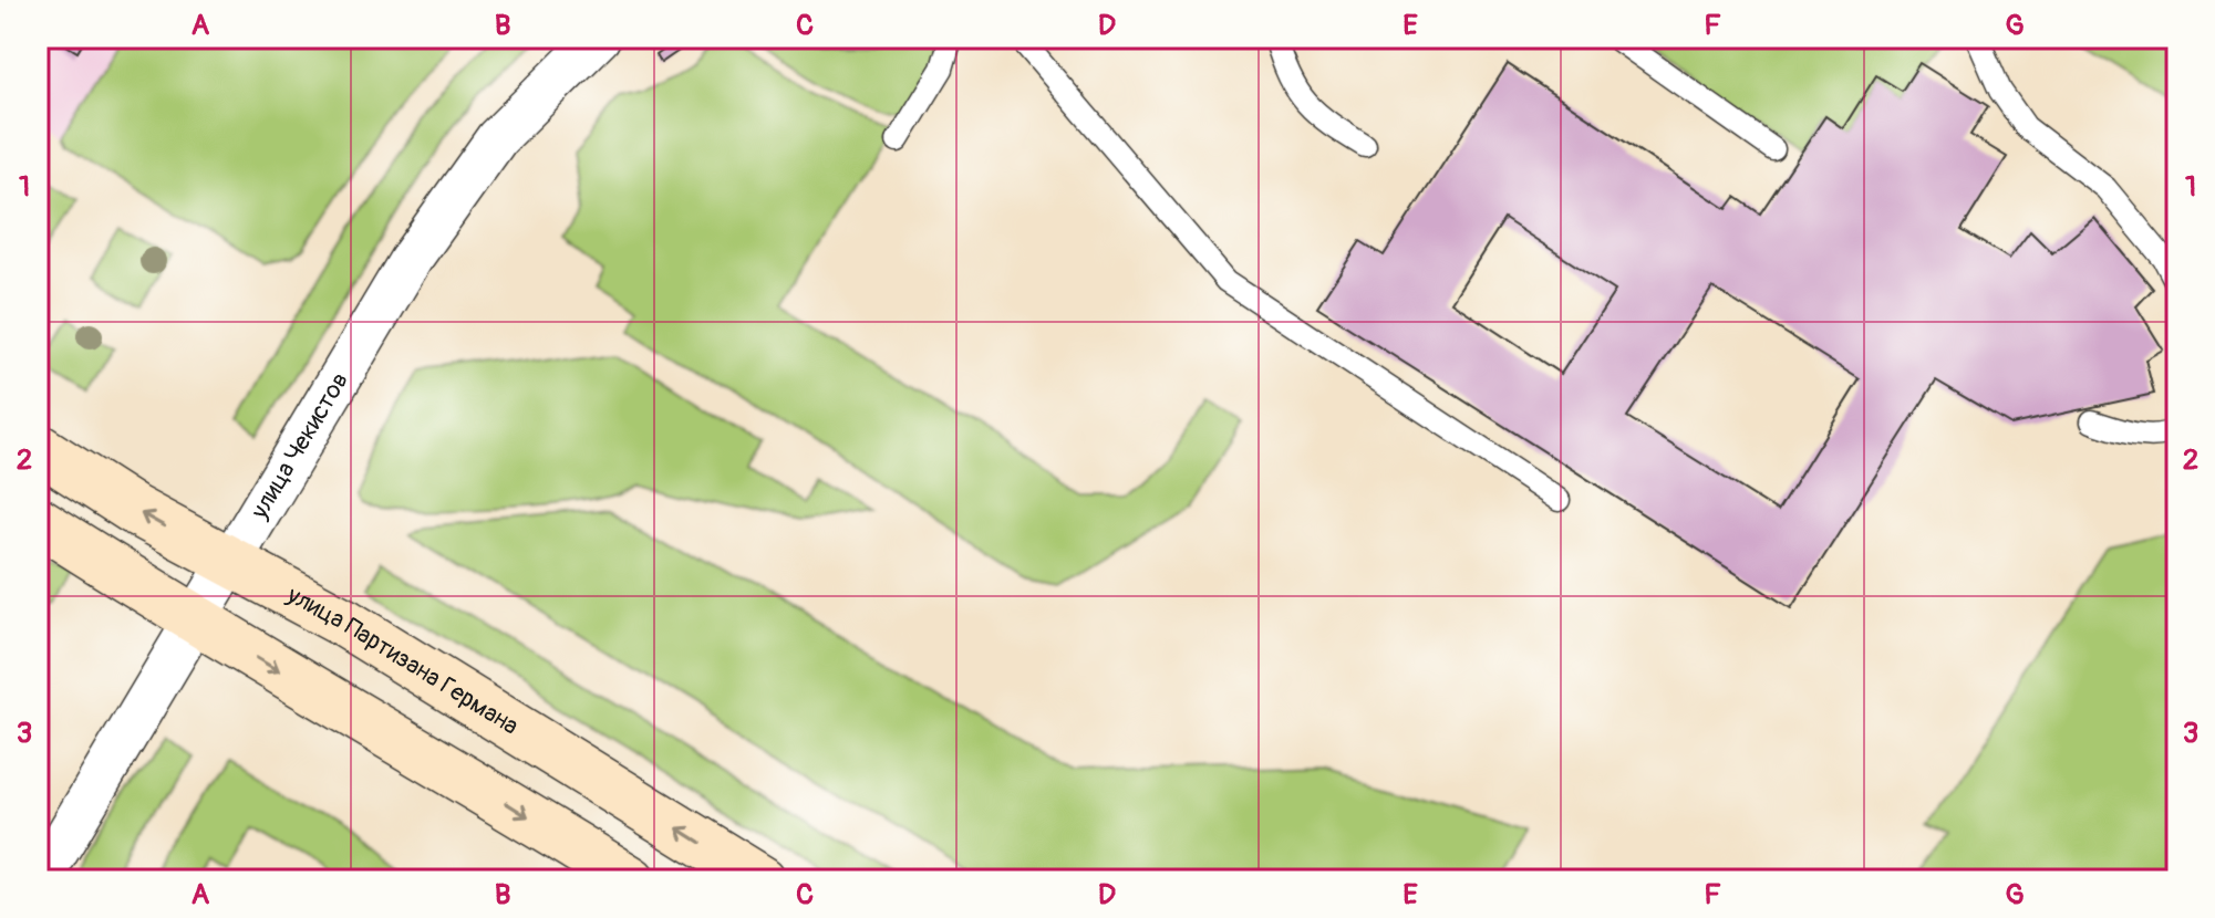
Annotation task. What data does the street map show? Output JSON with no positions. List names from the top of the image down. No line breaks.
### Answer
{"streets":{"main road":["улица Партизана Германа"],"street":["улица Чекистов"]},"crossings":[["улица Чекистов","улица Партизана Германа"]],"grid":{"columns":["A","B","C","D","E","F","G"],"rows":["1","2","3"]}}
